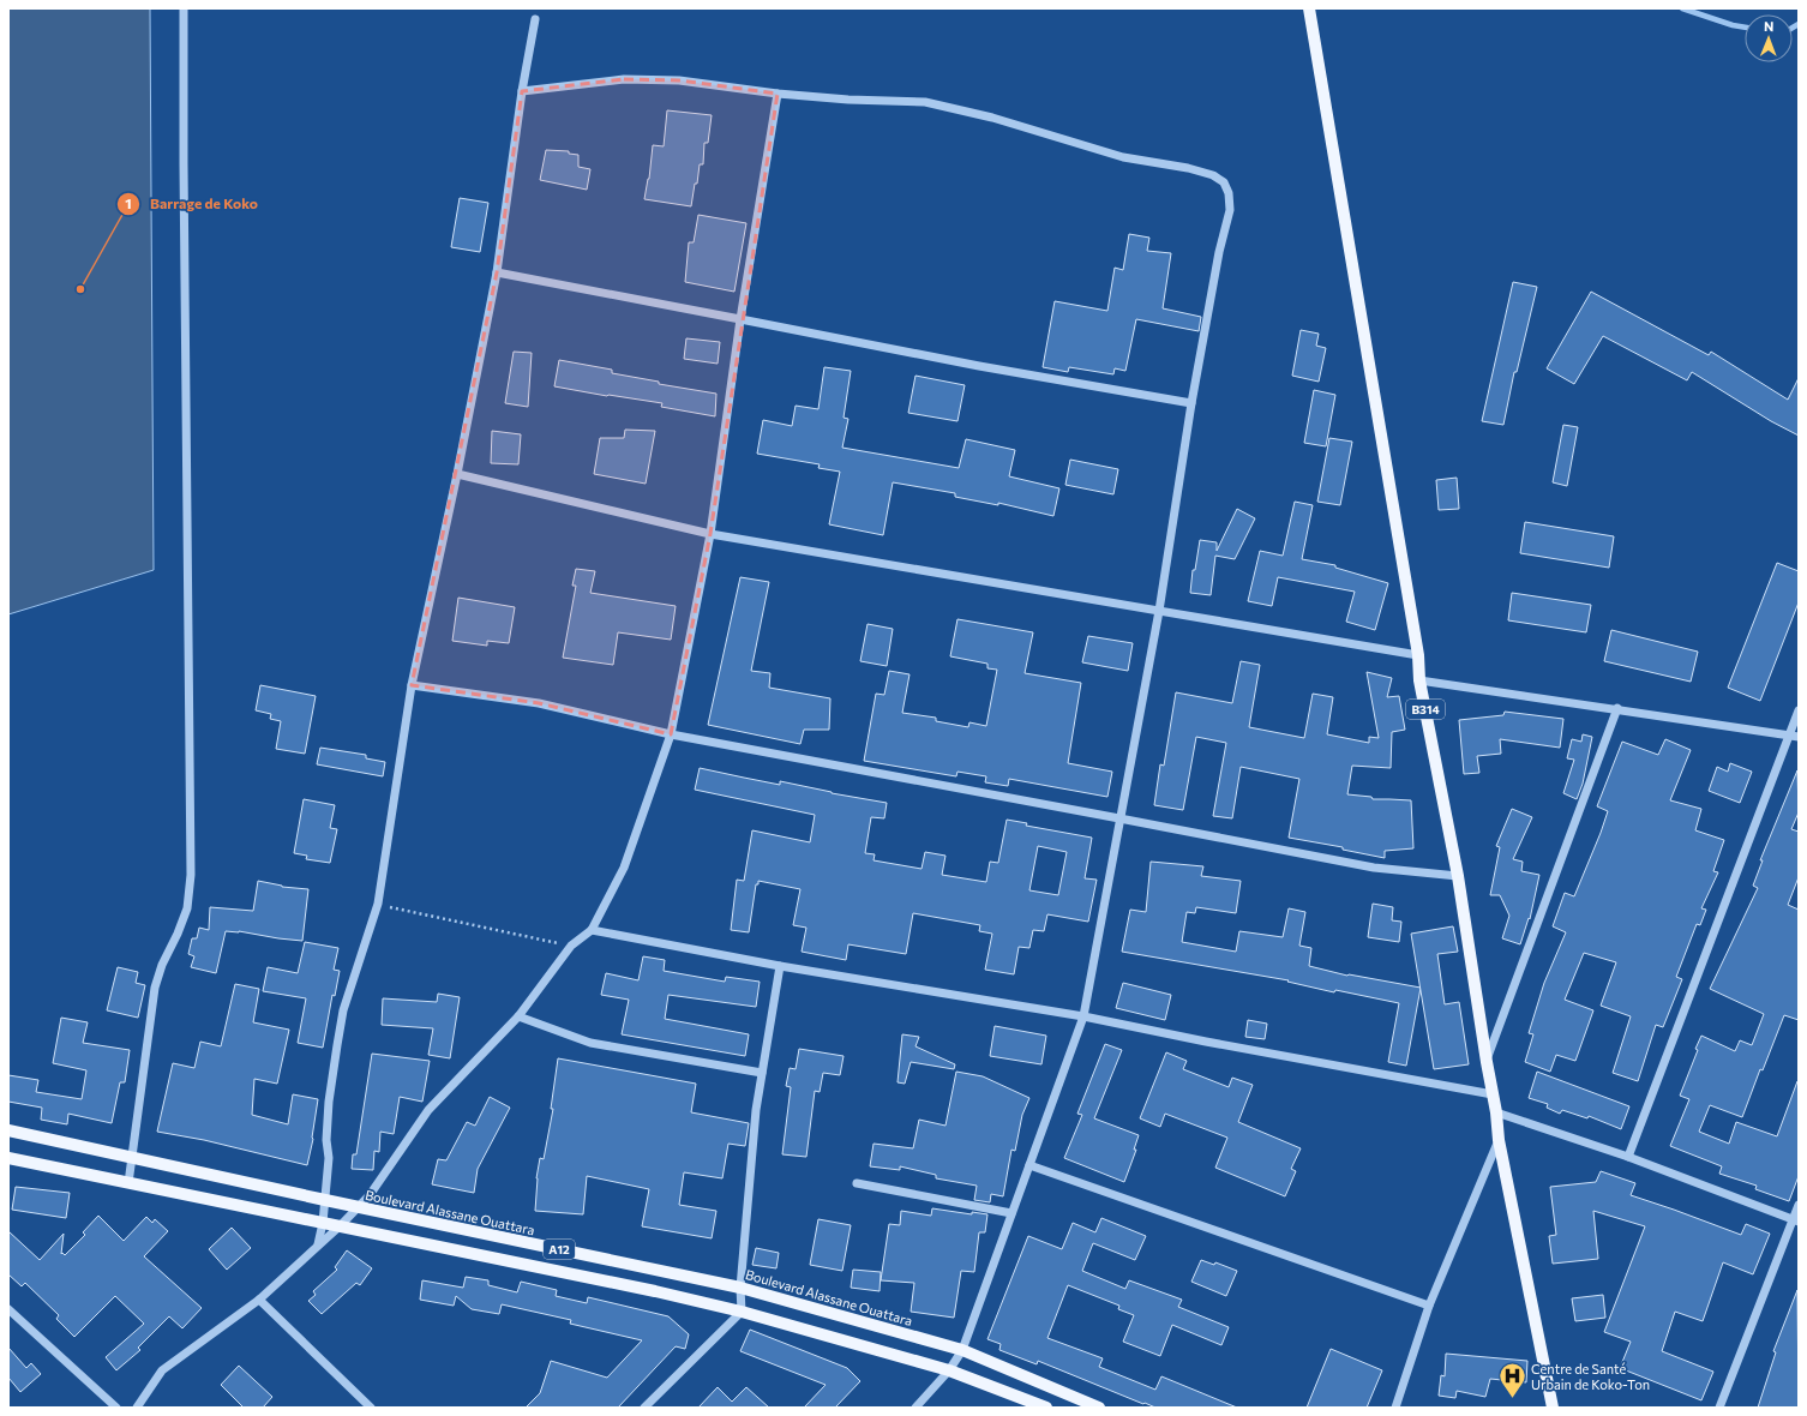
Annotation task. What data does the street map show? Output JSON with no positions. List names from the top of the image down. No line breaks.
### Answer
{"streets":{"main road":["B314","Boulevard Alassane Ouattara","A12"]},"places":{"other":["Barrage de Koko"],"hospital":["Centre de Santé Urbain de Koko-Ton"]},"north":"top"}
